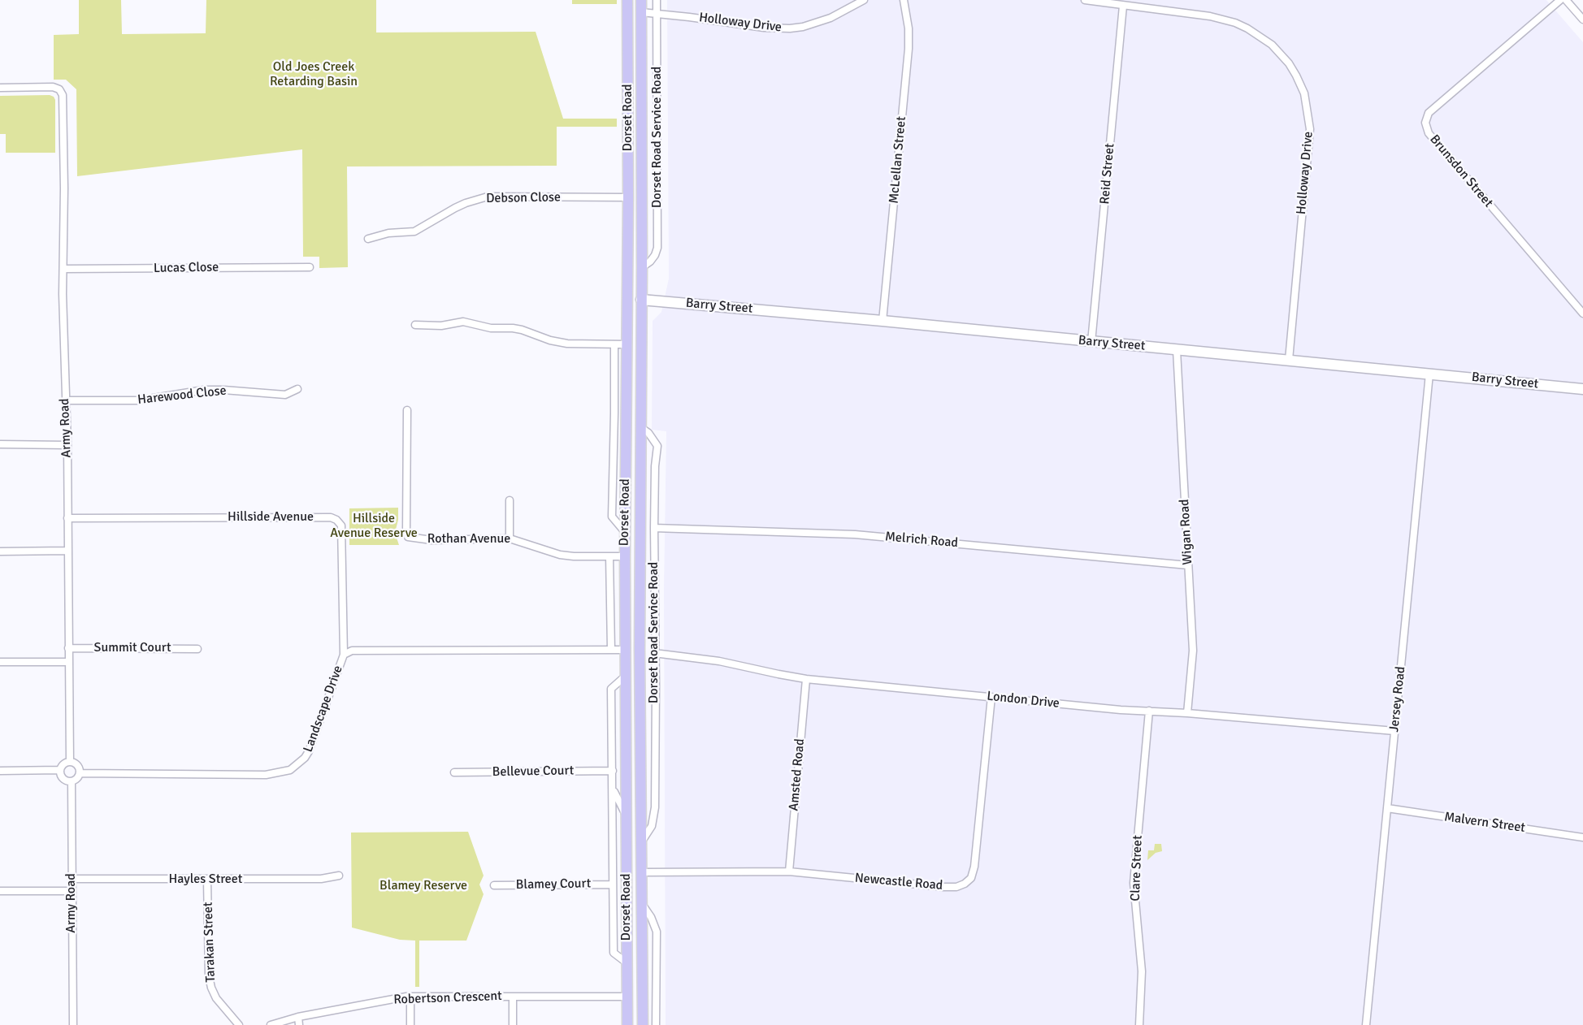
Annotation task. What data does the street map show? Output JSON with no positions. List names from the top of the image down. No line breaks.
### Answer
{"streets":{"main road":["Dorset Road","Barry Street"],"street":["Holloway Drive","Dorset Road Service Road","McLellan Street","Brunsdon Street","Reid Street","Debson Close","Lucas Close","Harewood Close","Army Road","Hillside Avenue","Wigan Road","Rothan Avenue","Melrich Road","Summit Court","Jersey Road","London Drive","Landscape Drive","Bellevue Court","Amsted Road","Malvern Street","Clare Street","Hayles Street","Newcastle Road","Blamey Court","Tarakan Street","Robertson Crescent"]},"crossings":[["Holloway Drive","Dorset Road"],["Holloway Drive","Dorset Road Service Road"],["Holloway Drive","Reid Street"],["Holloway Drive","Barry Street"],["Dorset Road","Dorset Road Service Road"],["Dorset Road","Debson Close"],["Dorset Road","Barry Street"],["Dorset Road","Rothan Avenue"],["Dorset Road","Landscape Drive"],["Dorset Road","Newcastle Road"],["Dorset Road","Robertson Crescent"],["Dorset Road Service Road","Melrich Road"],["Dorset Road Service Road","London Drive"],["McLellan Street","Barry Street"],["Reid Street","Barry Street"],["Lucas Close","Army Road"],["Barry Street","Wigan Road"],["Barry Street","Jersey Road"],["Harewood Close","Army Road"],["Army Road","Hillside Avenue"],["Army Road","Summit Court"],["Army Road","Landscape Drive"],["Army Road","Hayles Street"],["Hillside Avenue","Landscape Drive"],["Wigan Road","Melrich Road"],["Wigan Road","London Drive"],["Jersey Road","London Drive"],["Jersey Road","Malvern Street"],["London Drive","Amsted Road"],["London Drive","Clare Street"],["London Drive","Newcastle Road"],["Amsted Road","Newcastle Road"],["Hayles Street","Tarakan Street"]],"parks":["Old Joes Creek Retarding Basin","Hillside Avenue Reserve","Blamey Reserve"]}
